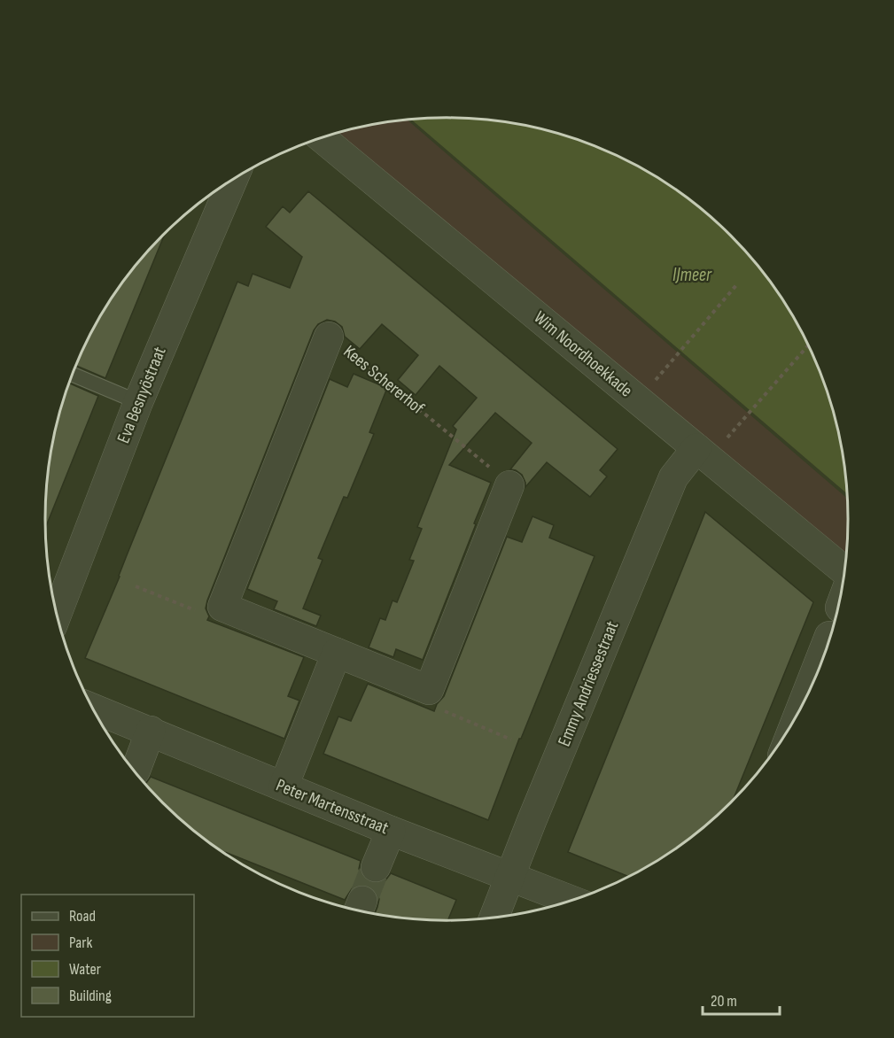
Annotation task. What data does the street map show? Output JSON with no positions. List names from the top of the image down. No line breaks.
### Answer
{"streets":{"street":["Wim Noordhoekkade","Kees Schererhof","Eva Besnyöstraat","Emmy Andriessestraat","Peter Martensstraat"]},"crossings":[["Wim Noordhoekkade","Emmy Andriessestraat"],["Emmy Andriessestraat","Peter Martensstraat"]],"water":["IJmeer"],"legend":["Road","Park","Water","Building"],"scale_bar":"20 m"}
